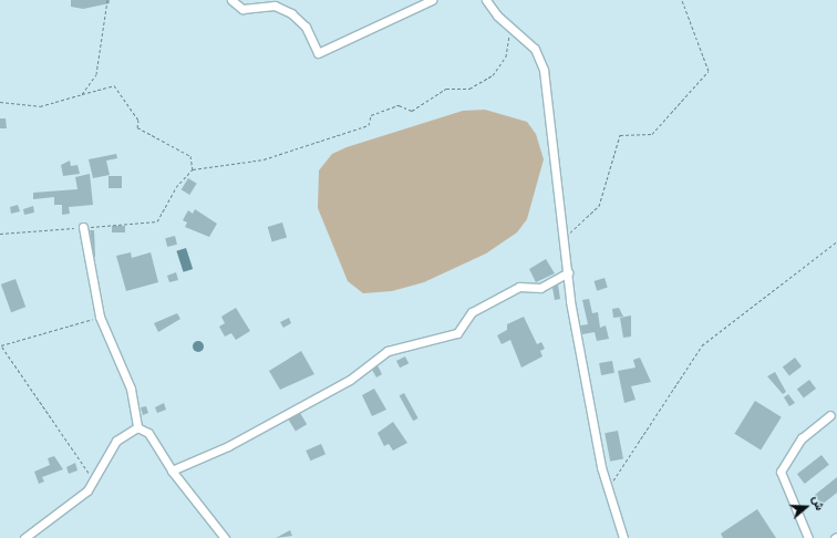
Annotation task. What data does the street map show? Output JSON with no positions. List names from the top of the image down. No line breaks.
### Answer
{"north":"right"}
